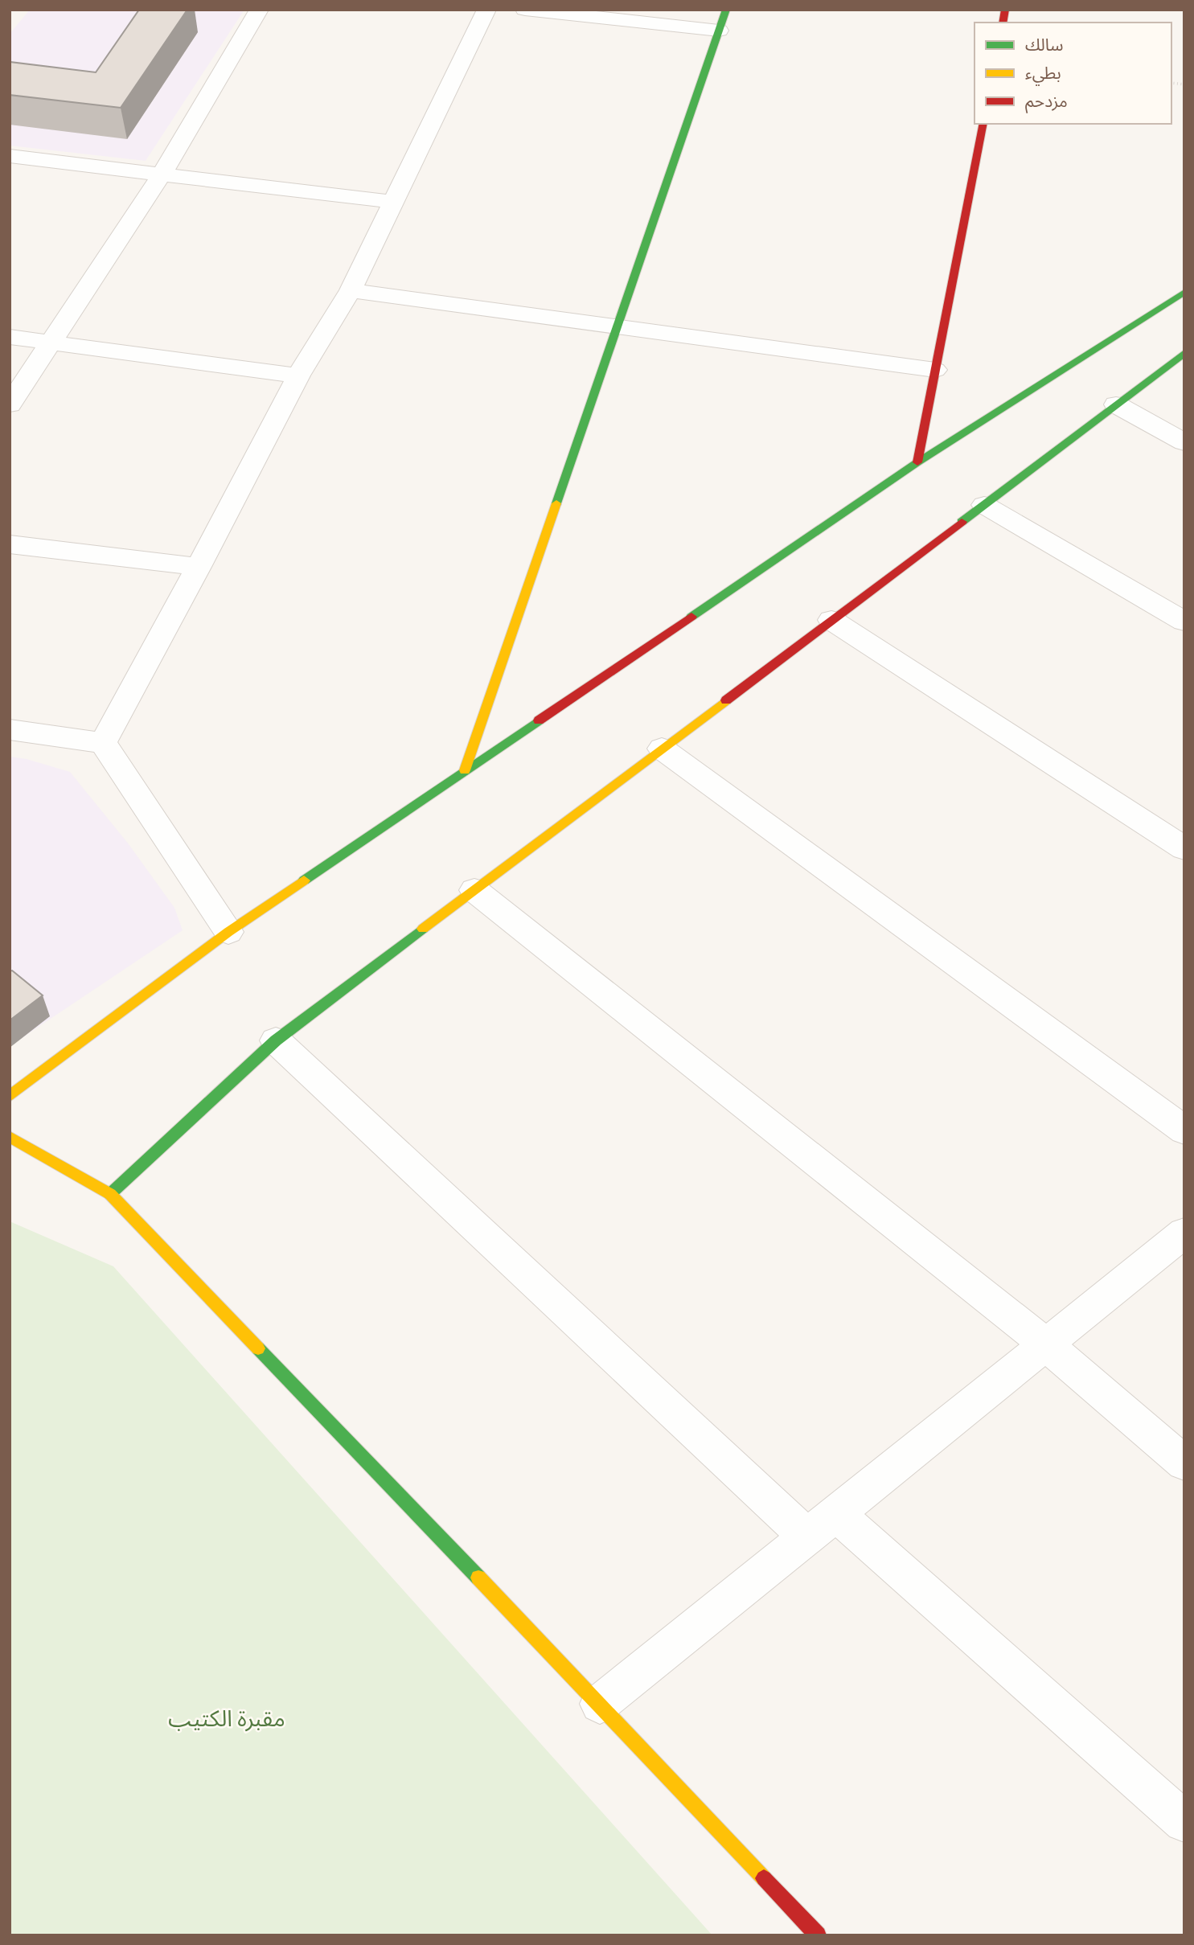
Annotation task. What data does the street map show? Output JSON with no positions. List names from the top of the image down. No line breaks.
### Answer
{"parks":["مقبرة الكتيب"],"legend":["سالك","بطيء","مزدحم"]}
